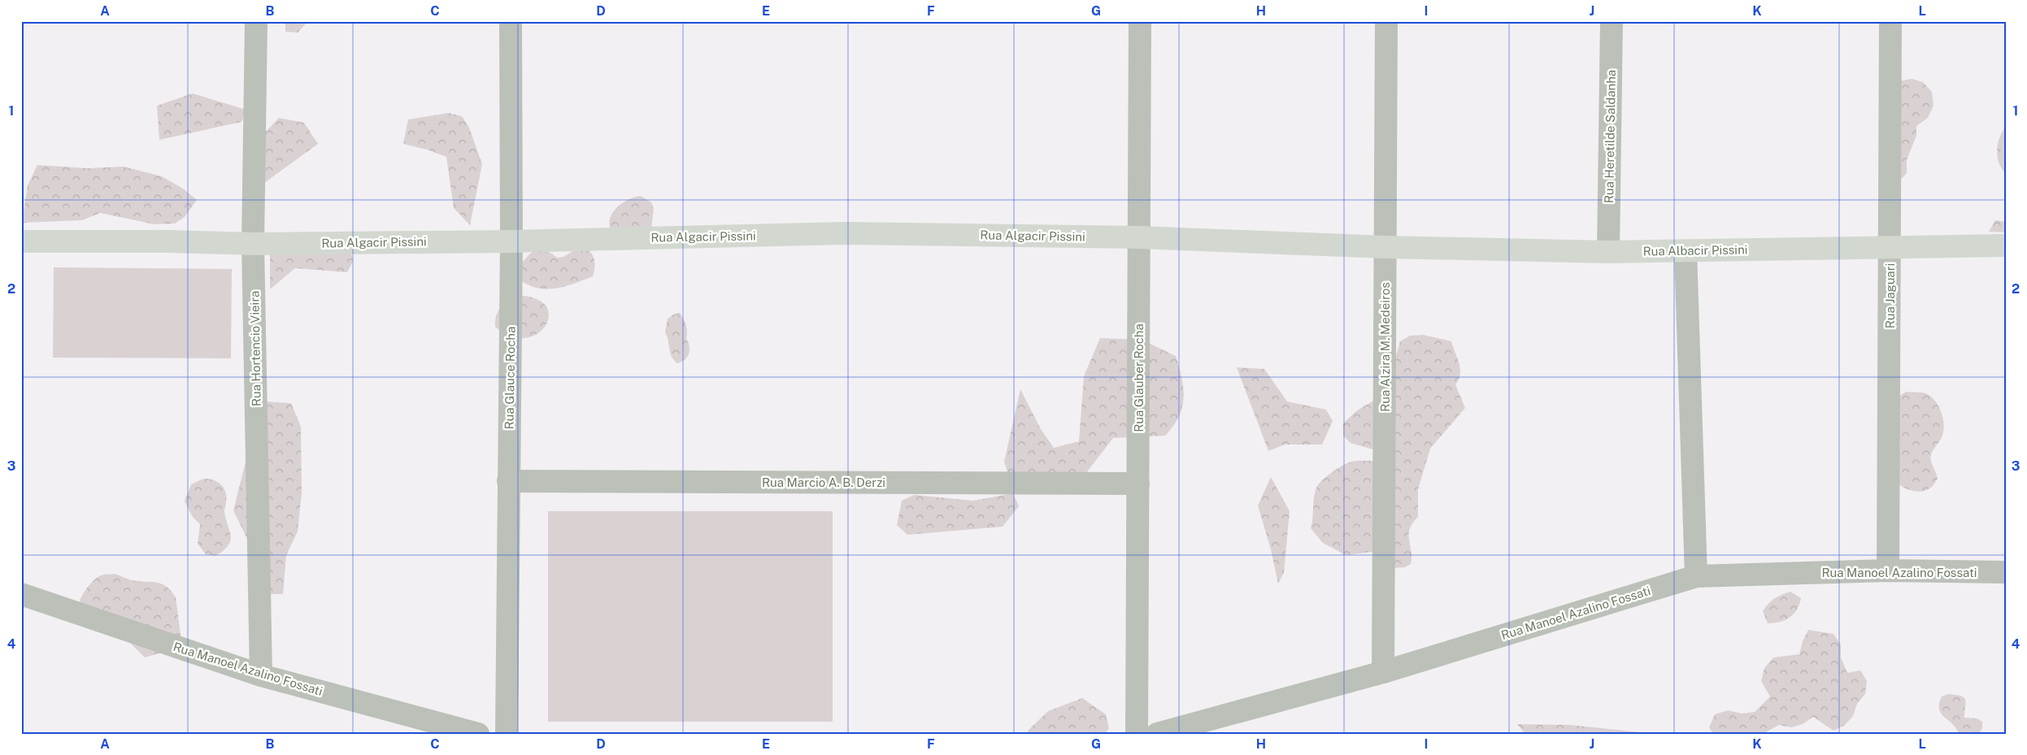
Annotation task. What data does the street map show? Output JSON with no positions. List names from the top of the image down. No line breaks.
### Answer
{"streets":{"street":["Rua Heretilde Saldanha","Rua Algacir Pissini","Rua Albacir Pissini","Rua Jaguari","Rua Alzira M. Medeiros","Rua Hortencio Vieira","Rua Glauce Rocha","Rua Glauber Rocha","Rua Marcio A. B. Derzi","Rua Manoel Azalino Fossati"]},"crossings":[["Rua Heretilde Saldanha","Rua Albacir Pissini"],["Rua Algacir Pissini","Rua Albacir Pissini"],["Rua Algacir Pissini","Rua Alzira M. Medeiros"],["Rua Algacir Pissini","Rua Hortencio Vieira"],["Rua Algacir Pissini","Rua Glauce Rocha"],["Rua Algacir Pissini","Rua Glauber Rocha"],["Rua Albacir Pissini","Rua Jaguari"],["Rua Albacir Pissini","Rua Alzira M. Medeiros"],["Rua Jaguari","Rua Manoel Azalino Fossati"],["Rua Alzira M. Medeiros","Rua Manoel Azalino Fossati"],["Rua Hortencio Vieira","Rua Manoel Azalino Fossati"],["Rua Glauce Rocha","Rua Marcio A. B. Derzi"],["Rua Glauber Rocha","Rua Marcio A. B. Derzi"]],"grid":{"columns":["A","B","C","D","E","F","G","H","I","J","K","L"],"rows":["1","2","3","4"]}}
